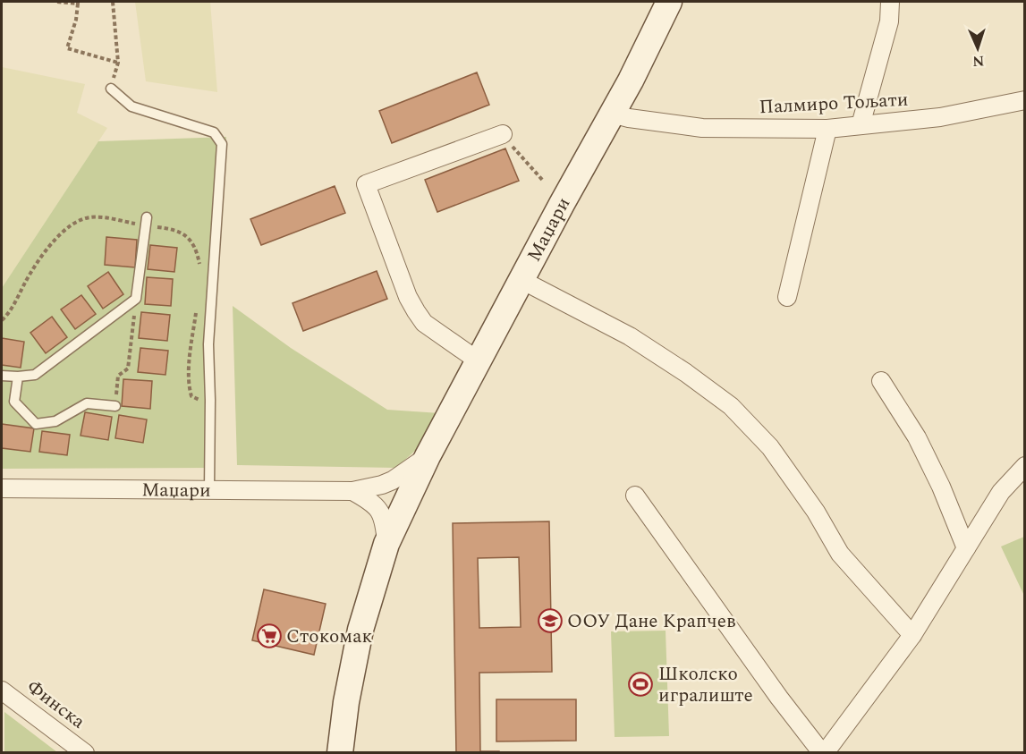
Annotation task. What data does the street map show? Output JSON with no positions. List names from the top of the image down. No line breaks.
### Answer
{"streets":{"street":["Палмиро Тољати","Маџари","Финска"]},"crossings":[["Палмиро Тољати","Маџари"]],"places":{"school or university":["ООУ Дане Крапчев"],"supermarket":["Стокомак"],"sports":["Школско игралиште"]},"north":"bottom"}
